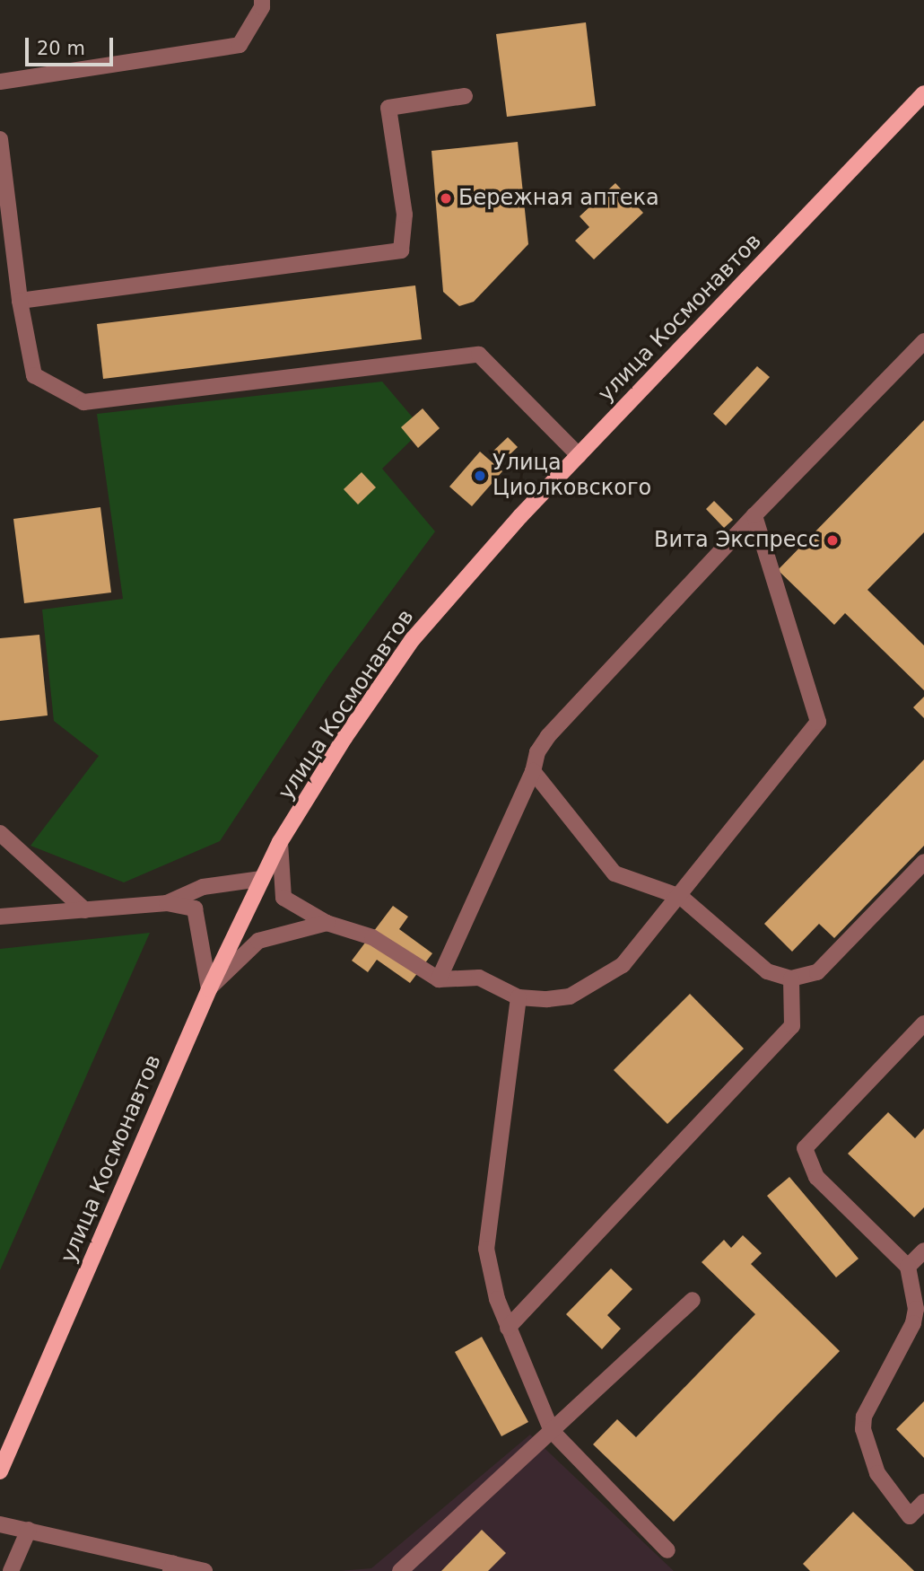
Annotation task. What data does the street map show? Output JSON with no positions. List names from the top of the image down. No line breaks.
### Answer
{"streets":{"main road":["улица Космонавтов"]},"places":["Бережная аптека","Улица Циолковского","Вита Экспресс"],"scale_bar":"20 m"}
